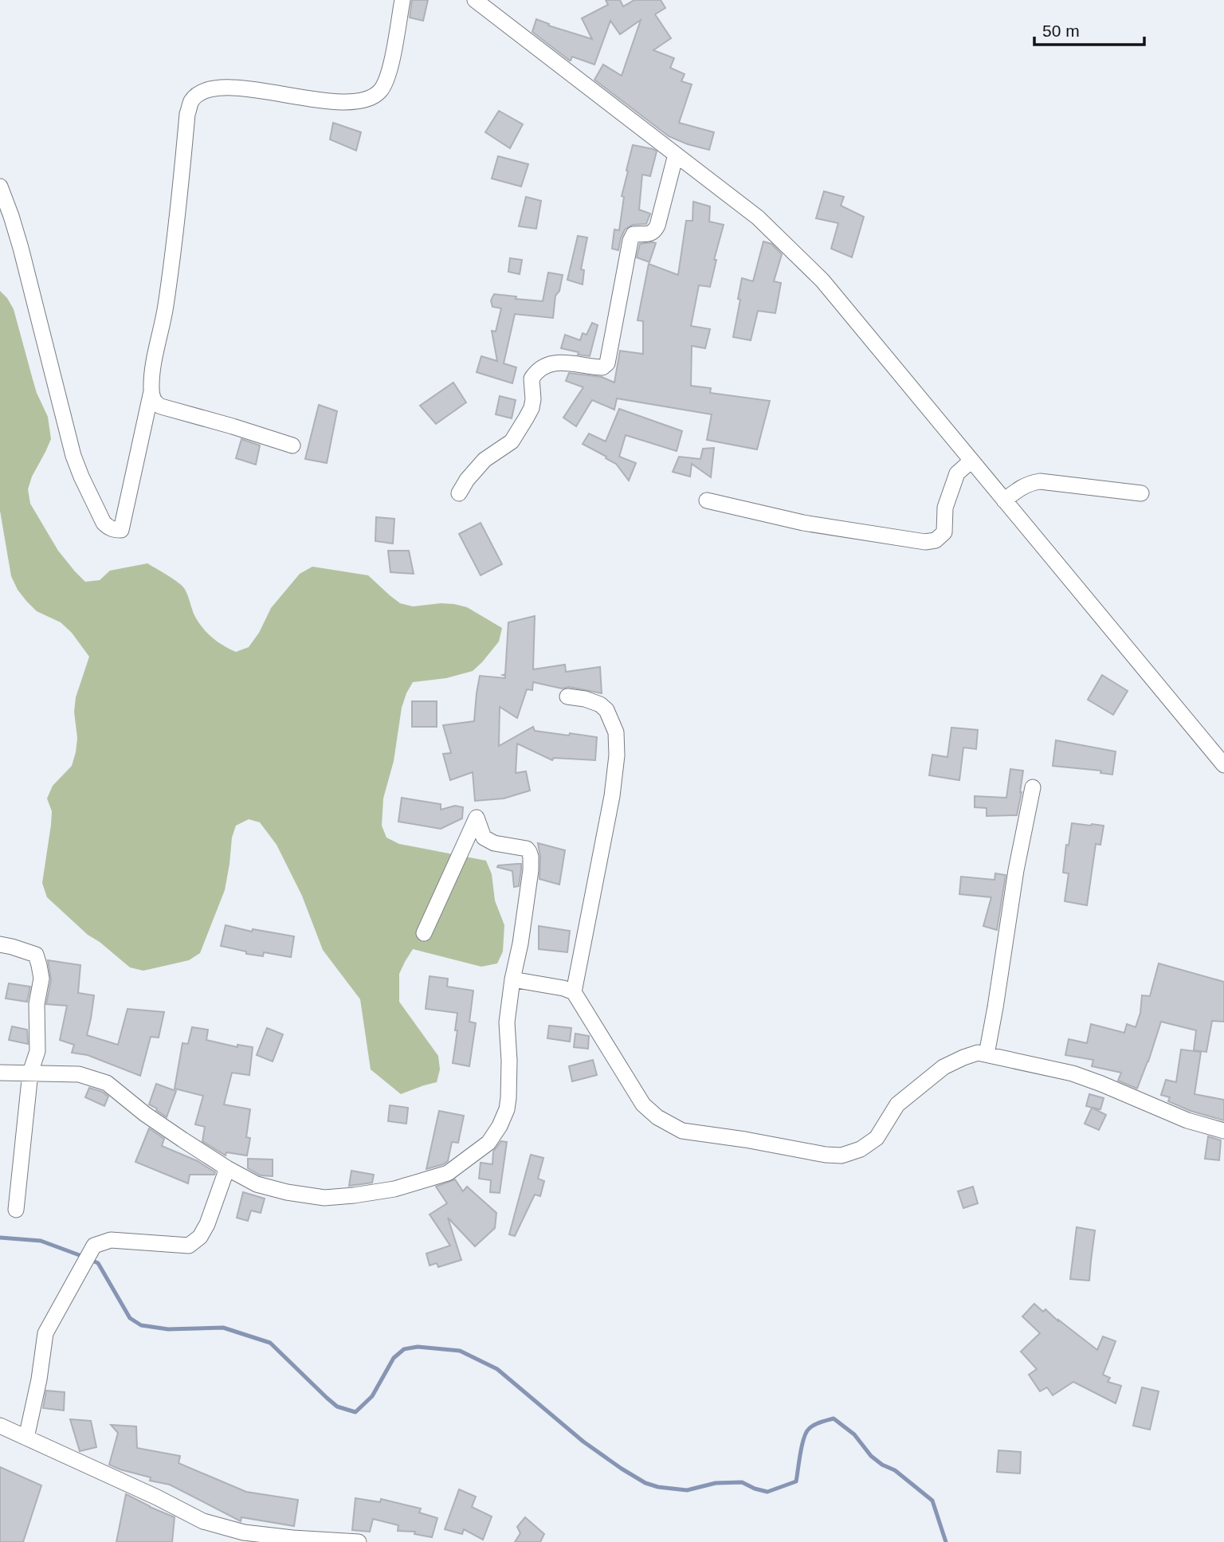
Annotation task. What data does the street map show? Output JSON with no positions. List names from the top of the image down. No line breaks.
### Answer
{"scale_bar":"50 m"}
